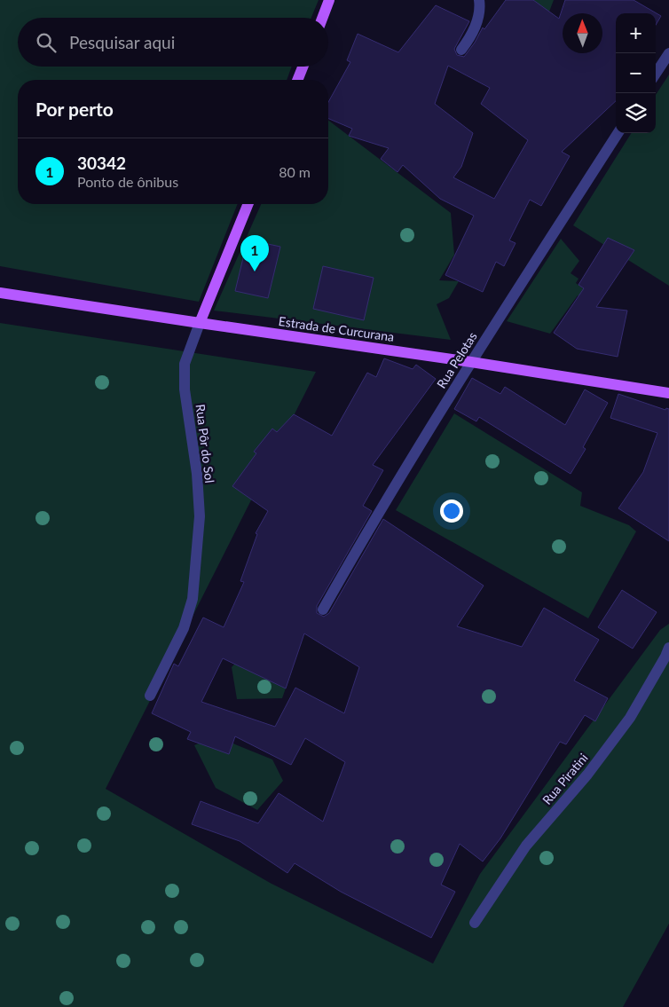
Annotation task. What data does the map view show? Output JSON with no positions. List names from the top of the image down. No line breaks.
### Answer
{"streets":{"main road":["Estrada de Curcurana","Rua Pôr do Sol"],"street":["Rua Pelotas","Rua Piratini"]},"crossings":[["Estrada de Curcurana","Rua Pelotas"],["Estrada de Curcurana","Rua Pôr do Sol"]],"north":"top","page":{"map_buttons":["+","−"],"search":"Pesquisar aqui","heading":"Por perto","list":[{"mark":"1","name":"30342","note":"Ponto de ônibus","value":"80 m"}],"pins":"1"}}
